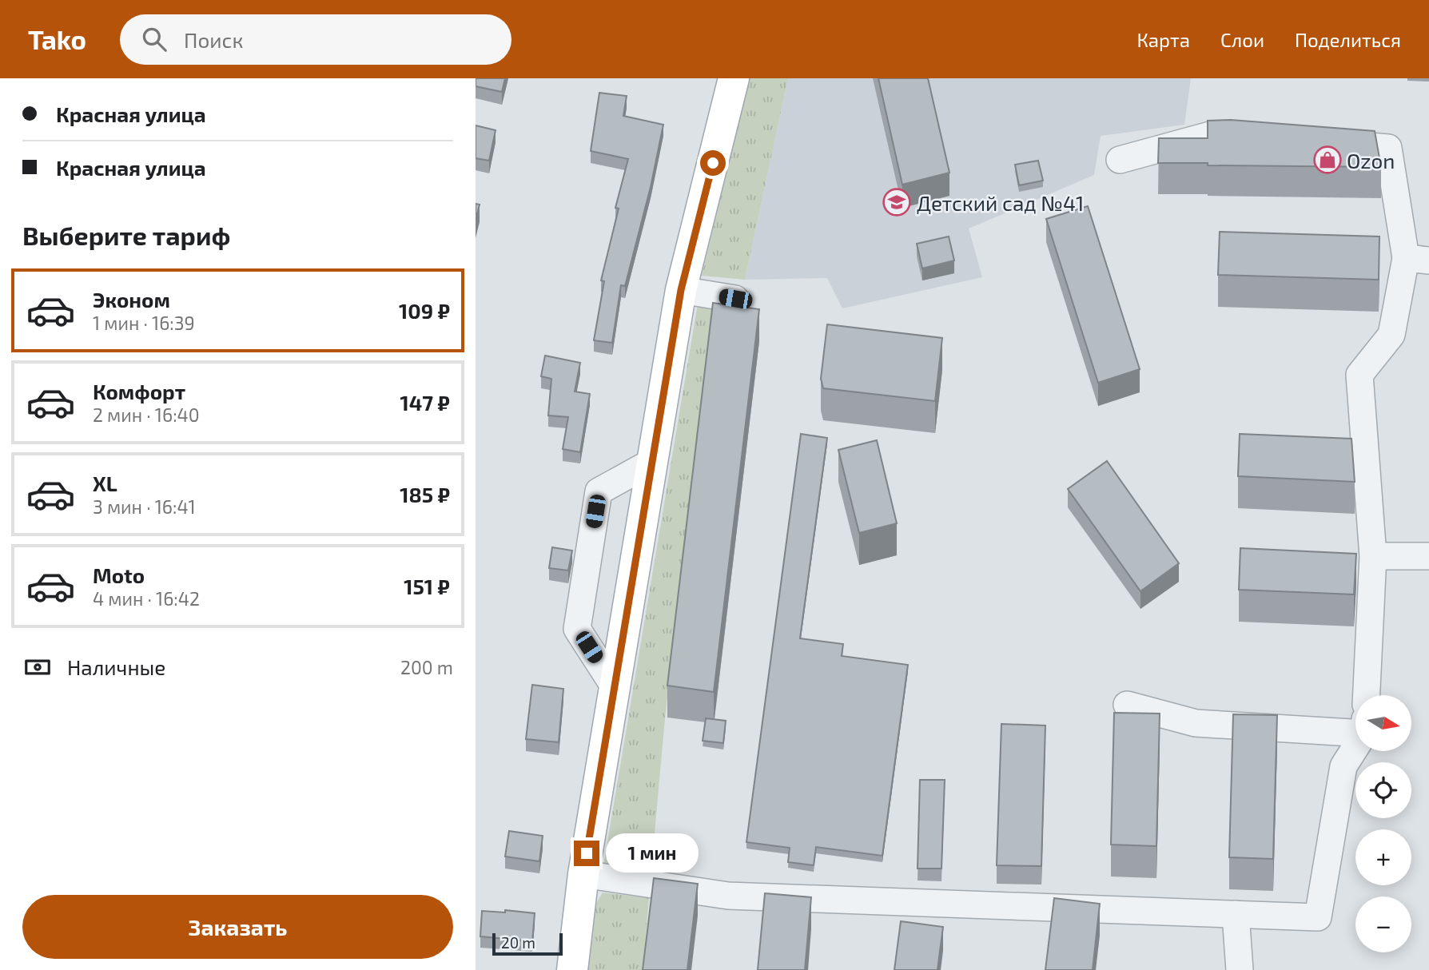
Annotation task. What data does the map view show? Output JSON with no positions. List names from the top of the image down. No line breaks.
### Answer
{"places":{"shop":["Ozon"],"school or university":["Детский сад №41"]},"scale_bar":"20 m","north":"right","page":{"header":"Tako","search":"Поиск","nav":["Карта","Слои","Поделиться"],"banner":["Красная улица","Красная улица"],"heading":"Выберите тариф","list":[{"name":"Эконом","note":"1 мин · 16:39","value":"109 ₽"},{"name":"Комфорт","note":"2 мин · 16:40","value":"147 ₽"},{"name":"XL","note":"3 мин · 16:41","value":"185 ₽"},{"name":"Moto","note":"4 мин · 16:42","value":"151 ₽"}],"pay":["Наличные","200 m"],"map_buttons":["+","−"],"bubble":"1 мин","buttons":"Заказать","scale":"20 m"}}
